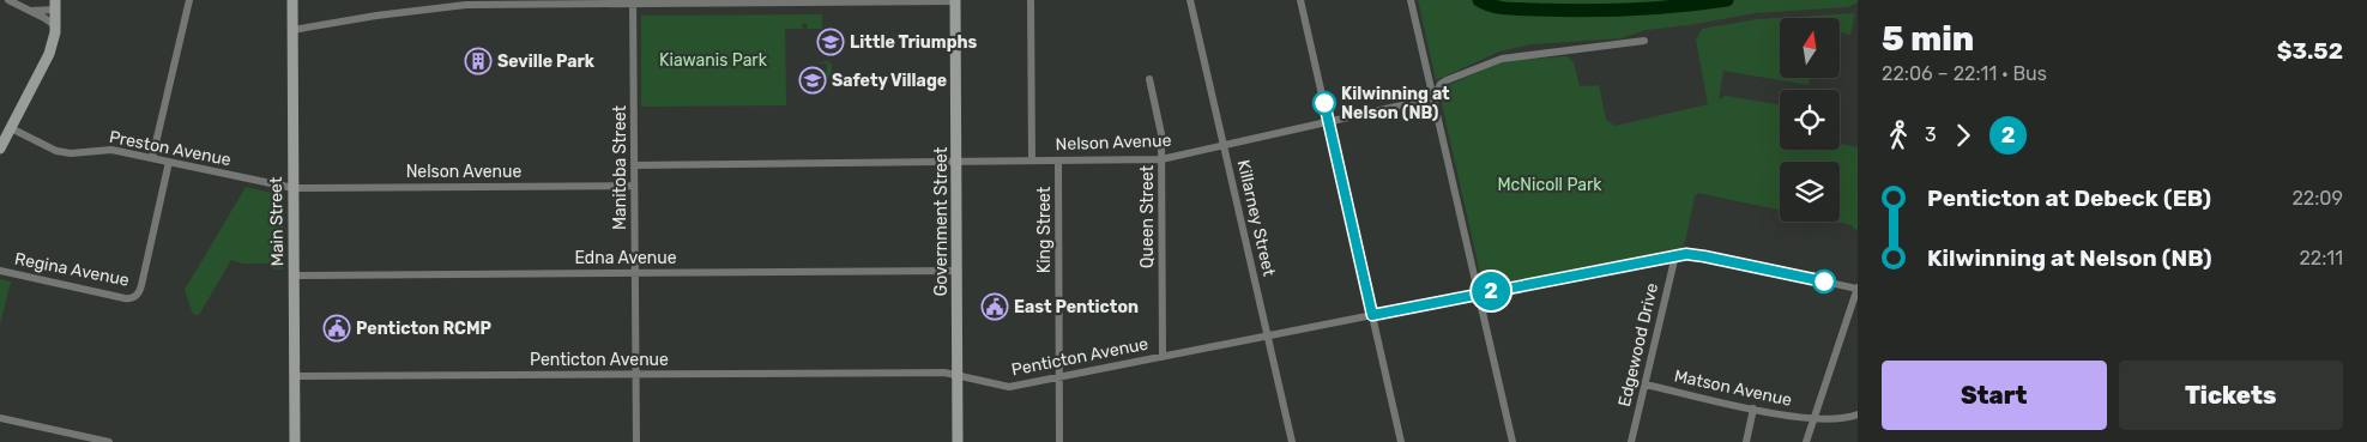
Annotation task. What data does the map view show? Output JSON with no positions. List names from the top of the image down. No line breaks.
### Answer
{"streets":{"main road":["Main Street","Government Street"],"street":["Nelson Avenue","Preston Avenue","Manitoba Street","Queen Street","Killarney Street","King Street","Edna Avenue","Regina Avenue","Edgewood Drive","Penticton Avenue","Matson Avenue"]},"crossings":[["Nelson Avenue","Preston Avenue"],["Nelson Avenue","Manitoba Street"],["Nelson Avenue","Queen Street"],["Nelson Avenue","Killarney Street"],["Nelson Avenue","Main Street"],["Nelson Avenue","Government Street"],["Nelson Avenue","King Street"],["Preston Avenue","Main Street"],["Preston Avenue","Regina Avenue"],["Manitoba Street","Edna Avenue"],["Manitoba Street","Penticton Avenue"],["Queen Street","Penticton Avenue"],["Killarney Street","Penticton Avenue"],["Main Street","Edna Avenue"],["Main Street","Penticton Avenue"],["Government Street","Edna Avenue"],["Government Street","Penticton Avenue"],["King Street","Penticton Avenue"],["Edgewood Drive","Penticton Avenue"],["Edgewood Drive","Matson Avenue"]],"parks":["Kiawanis Park","McNicoll Park"],"places":{"school or university":["Little Triumphs","Safety Village"],"building":["Seville Park"],"other":["Kilwinning at Nelson (NB)"],"public building":["East Penticton","Penticton RCMP"]},"lines":["bus line 2"],"north":"top","page":{"on_map":"2","heading":["5 min","22:06 – 22:11 · Bus","$3.52"],"legs":["3","2"],"list":[{"name":"Penticton at Debeck (EB)","value":"22:09"},{"name":"Kilwinning at Nelson (NB)","value":"22:11"}],"buttons":["Start","Tickets"]}}
